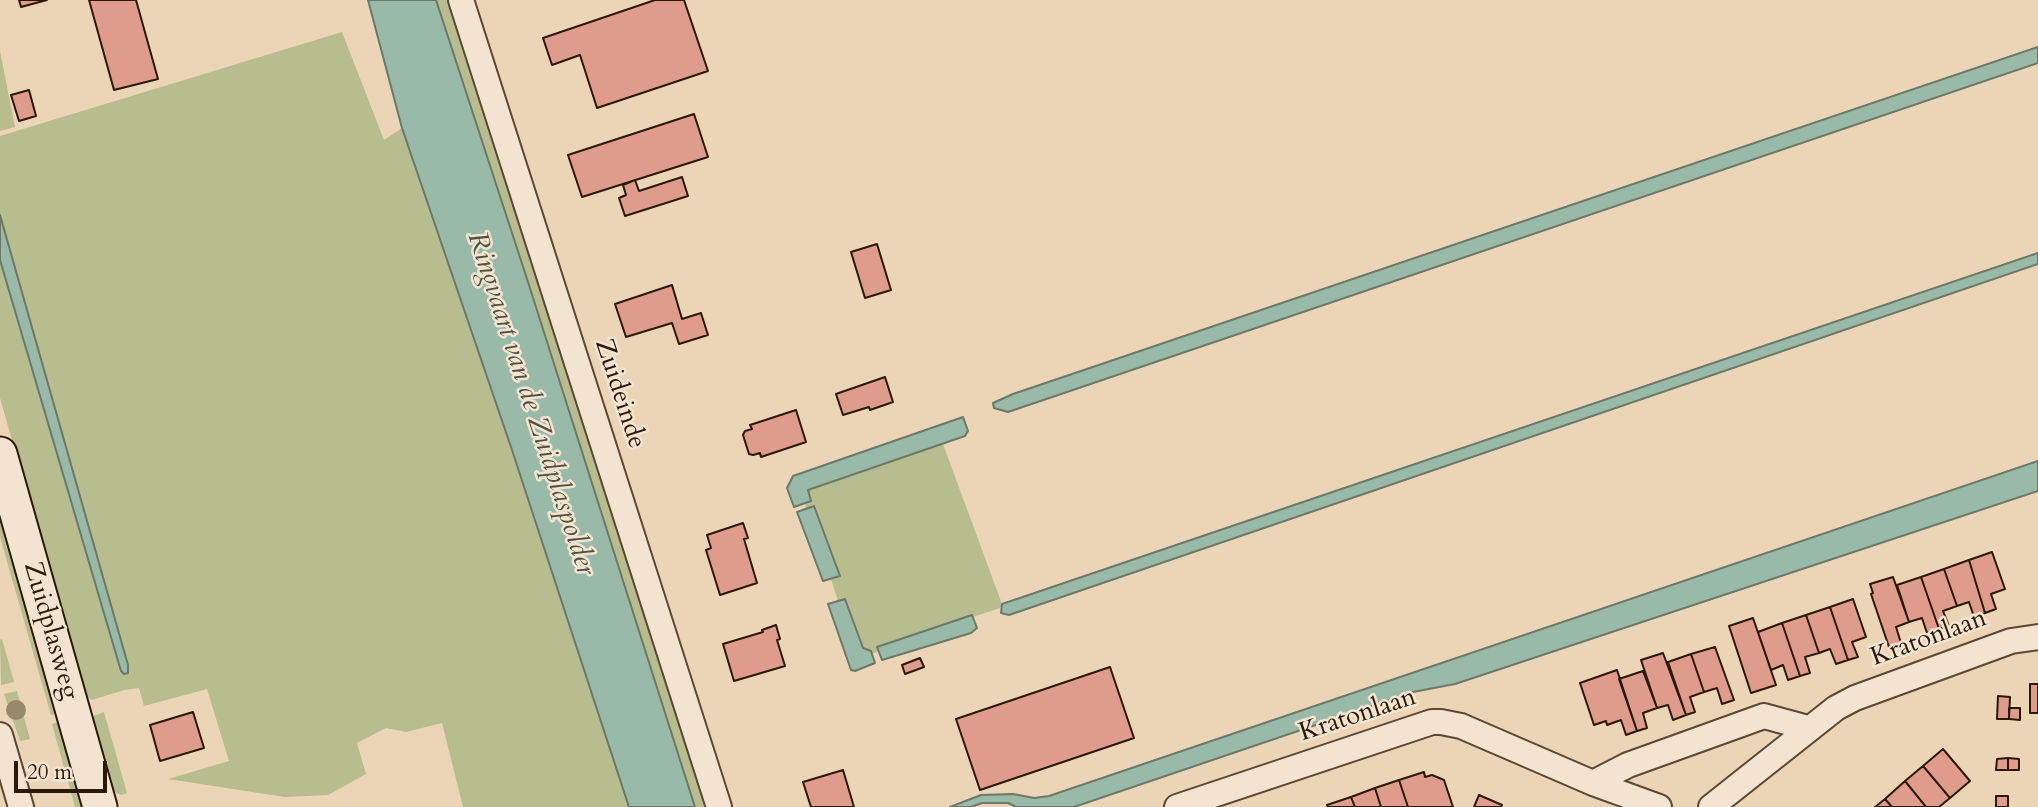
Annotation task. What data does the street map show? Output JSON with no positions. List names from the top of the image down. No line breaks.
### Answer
{"streets":{"main road":["Zuidplasweg"],"street":["Zuideinde","Kratonlaan"]},"water":["Ringvaart van de Zuidplaspolder"],"scale_bar":"20 m"}
